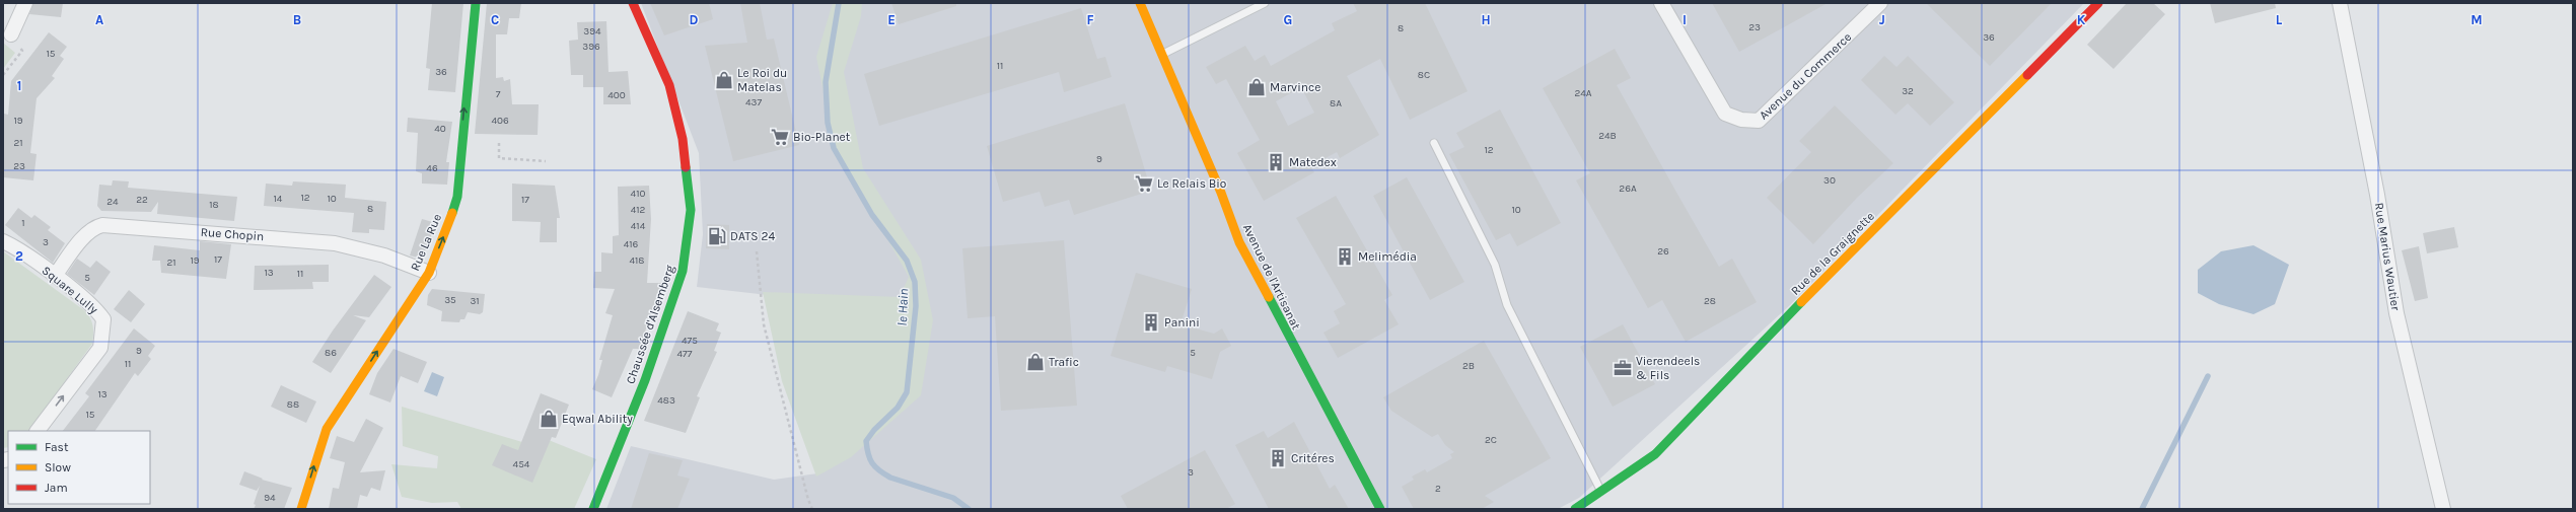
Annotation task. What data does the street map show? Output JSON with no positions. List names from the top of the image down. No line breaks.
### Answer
{"streets":{"street":["Avenue du Commerce","Rue Chopin","Rue La Rue","Rue de la Graignette","Rue Marius Wautier","Avenue de l'Artisanat","Square Lully","Chaussée d'Alsemberg"]},"crossings":[["Rue Chopin","Rue La Rue"],["Rue Chopin","Square Lully"]],"one_way":["Rue La Rue"],"water":["le Hain"],"places":{"shop":["Le Roi du Matelas","Marvince","Trafic","Eqwal Ability"],"supermarket":["Bio-Planet","Le Relais Bio"],"building":["Matedex","Melimédia","Panini","Critéres"],"fuel station":["DATS 24"],"office":["Vierendeels & Fils"]},"house_numbers":["23","8","394","36","396","15","11","36","8C","32","24A","7","400","437","8A","19","406","40","24B","21","12","9","23","46","30","26A","410","12","14","10","22","17","24","18","8","412","10","1","414","3","416","26","17","19","418","21","13","11","5","35","31","28","475","9","86","5","477","11","2B","13","483","88","15","2C","454","3","2","94"],"legend":["Fast","Slow","Jam"],"grid":{"columns":["A","B","C","D","E","F","G","H","I","J","K","L","M"],"rows":["1","2"]}}
